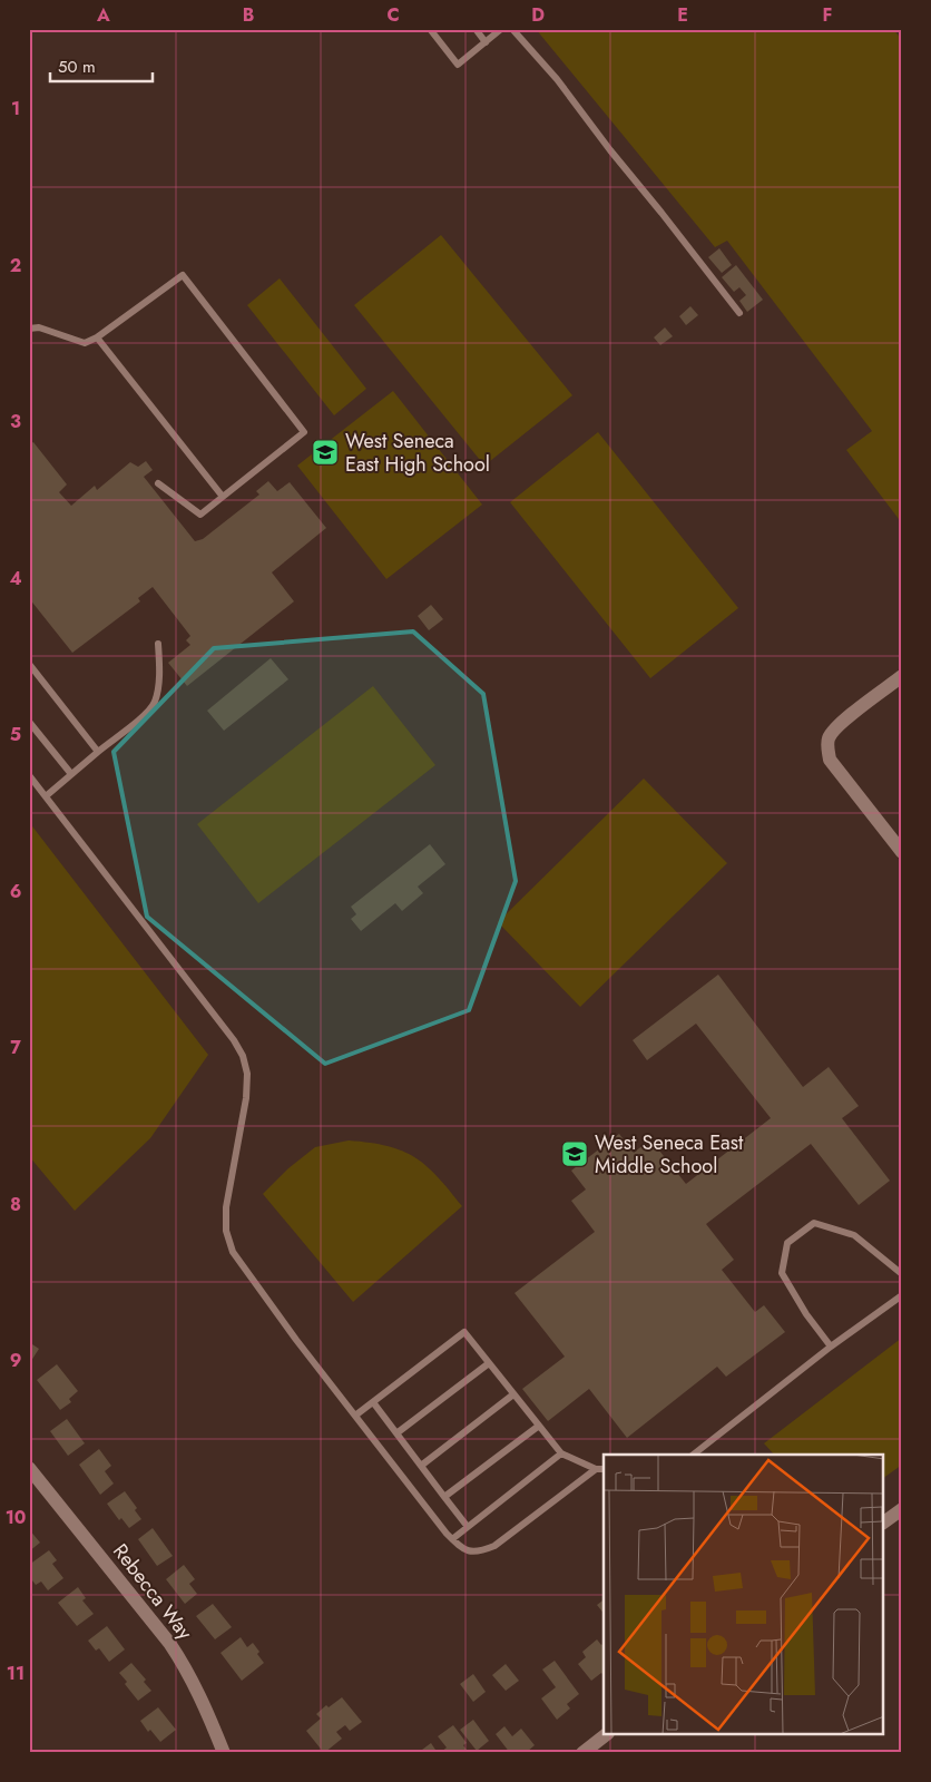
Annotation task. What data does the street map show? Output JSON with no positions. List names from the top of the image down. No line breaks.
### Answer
{"streets":{"street":["Rebecca Way"]},"places":{"school or university":["West Seneca East High School","West Seneca East Middle School"]},"scale_bar":"50 m","grid":{"columns":["A","B","C","D","E","F"],"rows":["1","2","3","4","5","6","7","8","9","10","11"]}}
